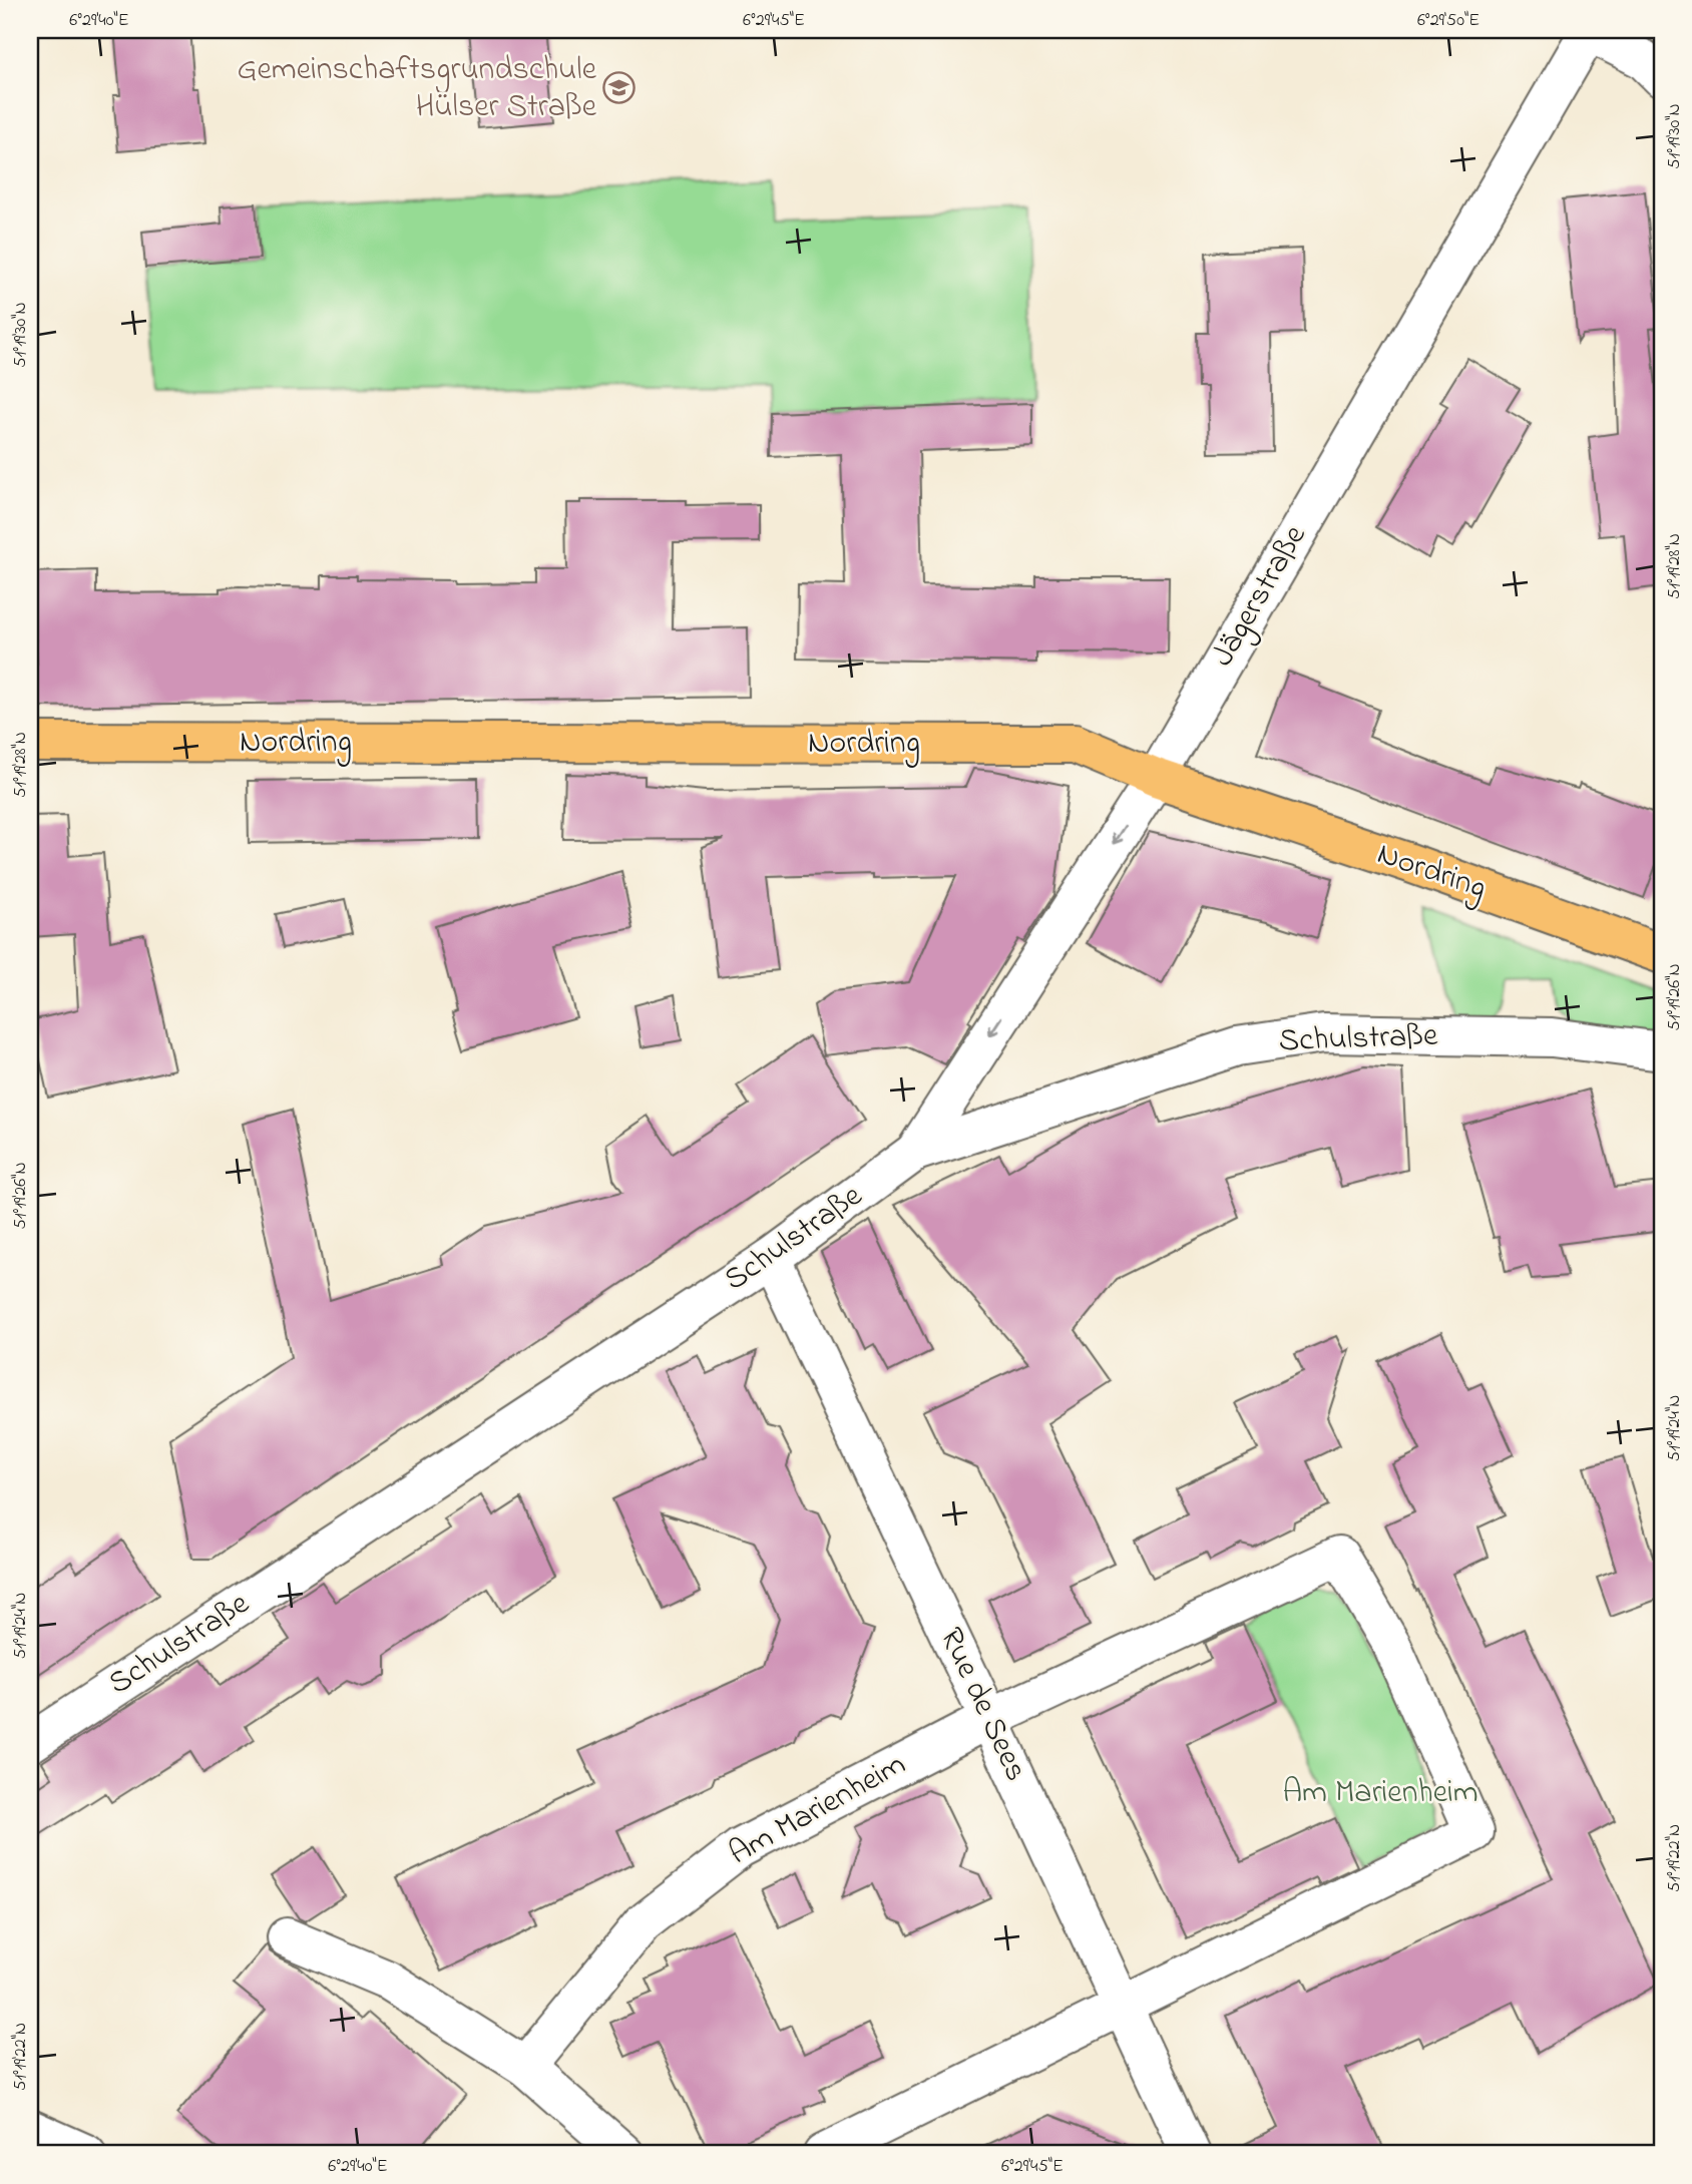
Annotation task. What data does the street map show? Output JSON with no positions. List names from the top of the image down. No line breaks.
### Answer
{"streets":{"main road":["Nordring"],"street":["Jägerstraße","Schulstraße","Rue de Sees","Am Marienheim"]},"crossings":[["Jägerstraße","Nordring"],["Jägerstraße","Schulstraße"],["Schulstraße","Rue de Sees"],["Rue de Sees","Am Marienheim"]],"parks":["Am Marienheim"],"places":{"school or university":["Gemeinschaftsgrundschule Hülser Straße"]},"coordinates":["6°29'40\"E","6°29'45\"E","6°29'50\"E","51°19'30\"N","51°19'28\"N","51°19'26\"N","51°19'24\"N","51°19'22\"N"]}
